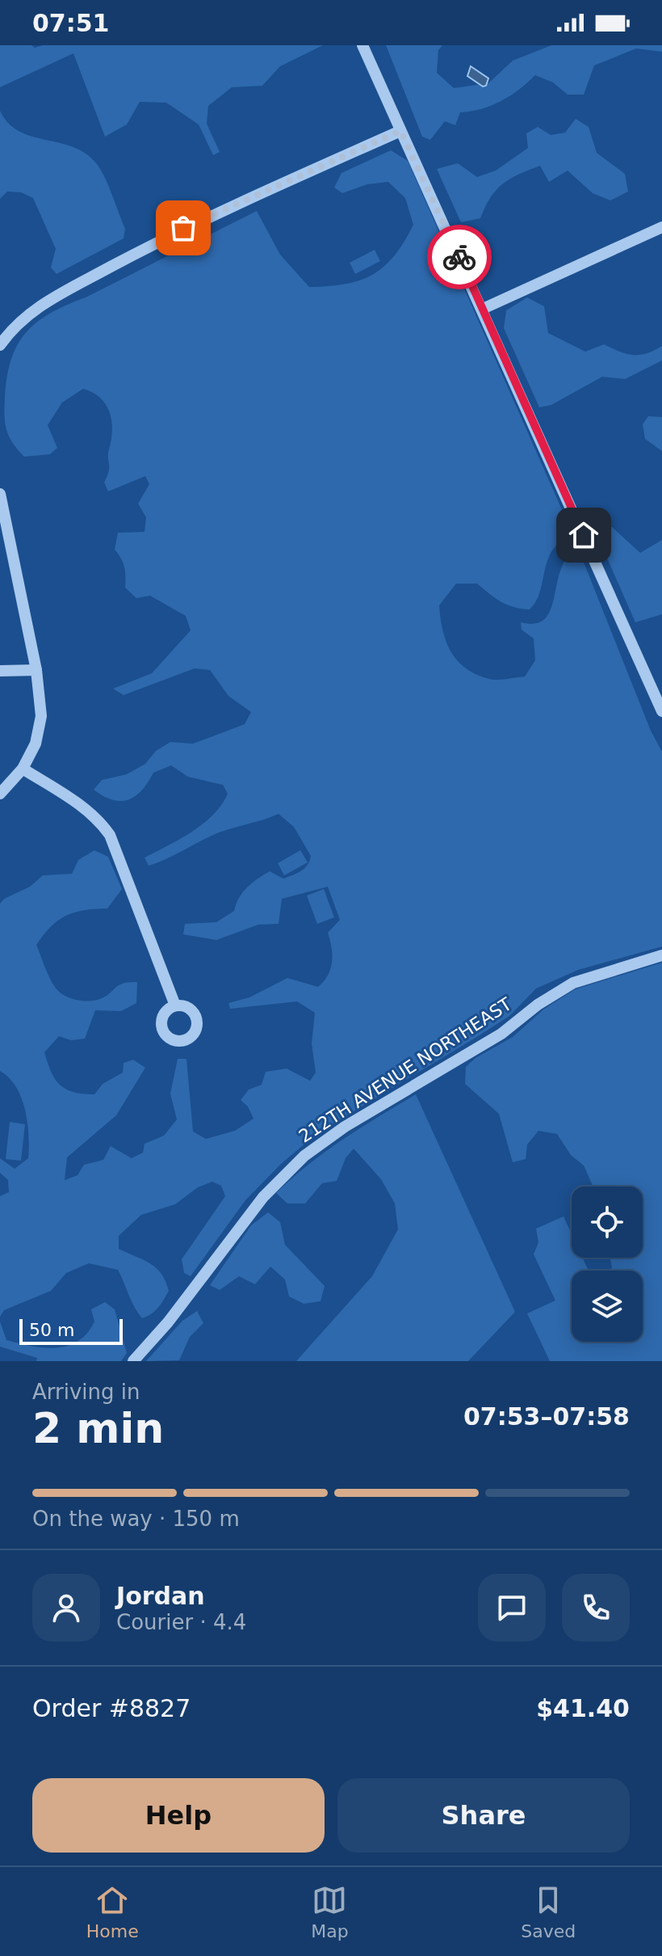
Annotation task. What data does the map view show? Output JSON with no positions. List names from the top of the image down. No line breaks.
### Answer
{"streets":{"street":["212TH AVENUE NORTHEAST"]},"scale_bar":"50 m","page":{"status":"07:51","scale":"50 m","heading":["2 min","Arriving in","07:53–07:58"],"panel":["Jordan","Courier · 4.4","Order #8827","$41.40"],"bar":"On the way · 150 m","buttons":["Help","Share"],"tabs":["Home","Map","Saved"]}}
